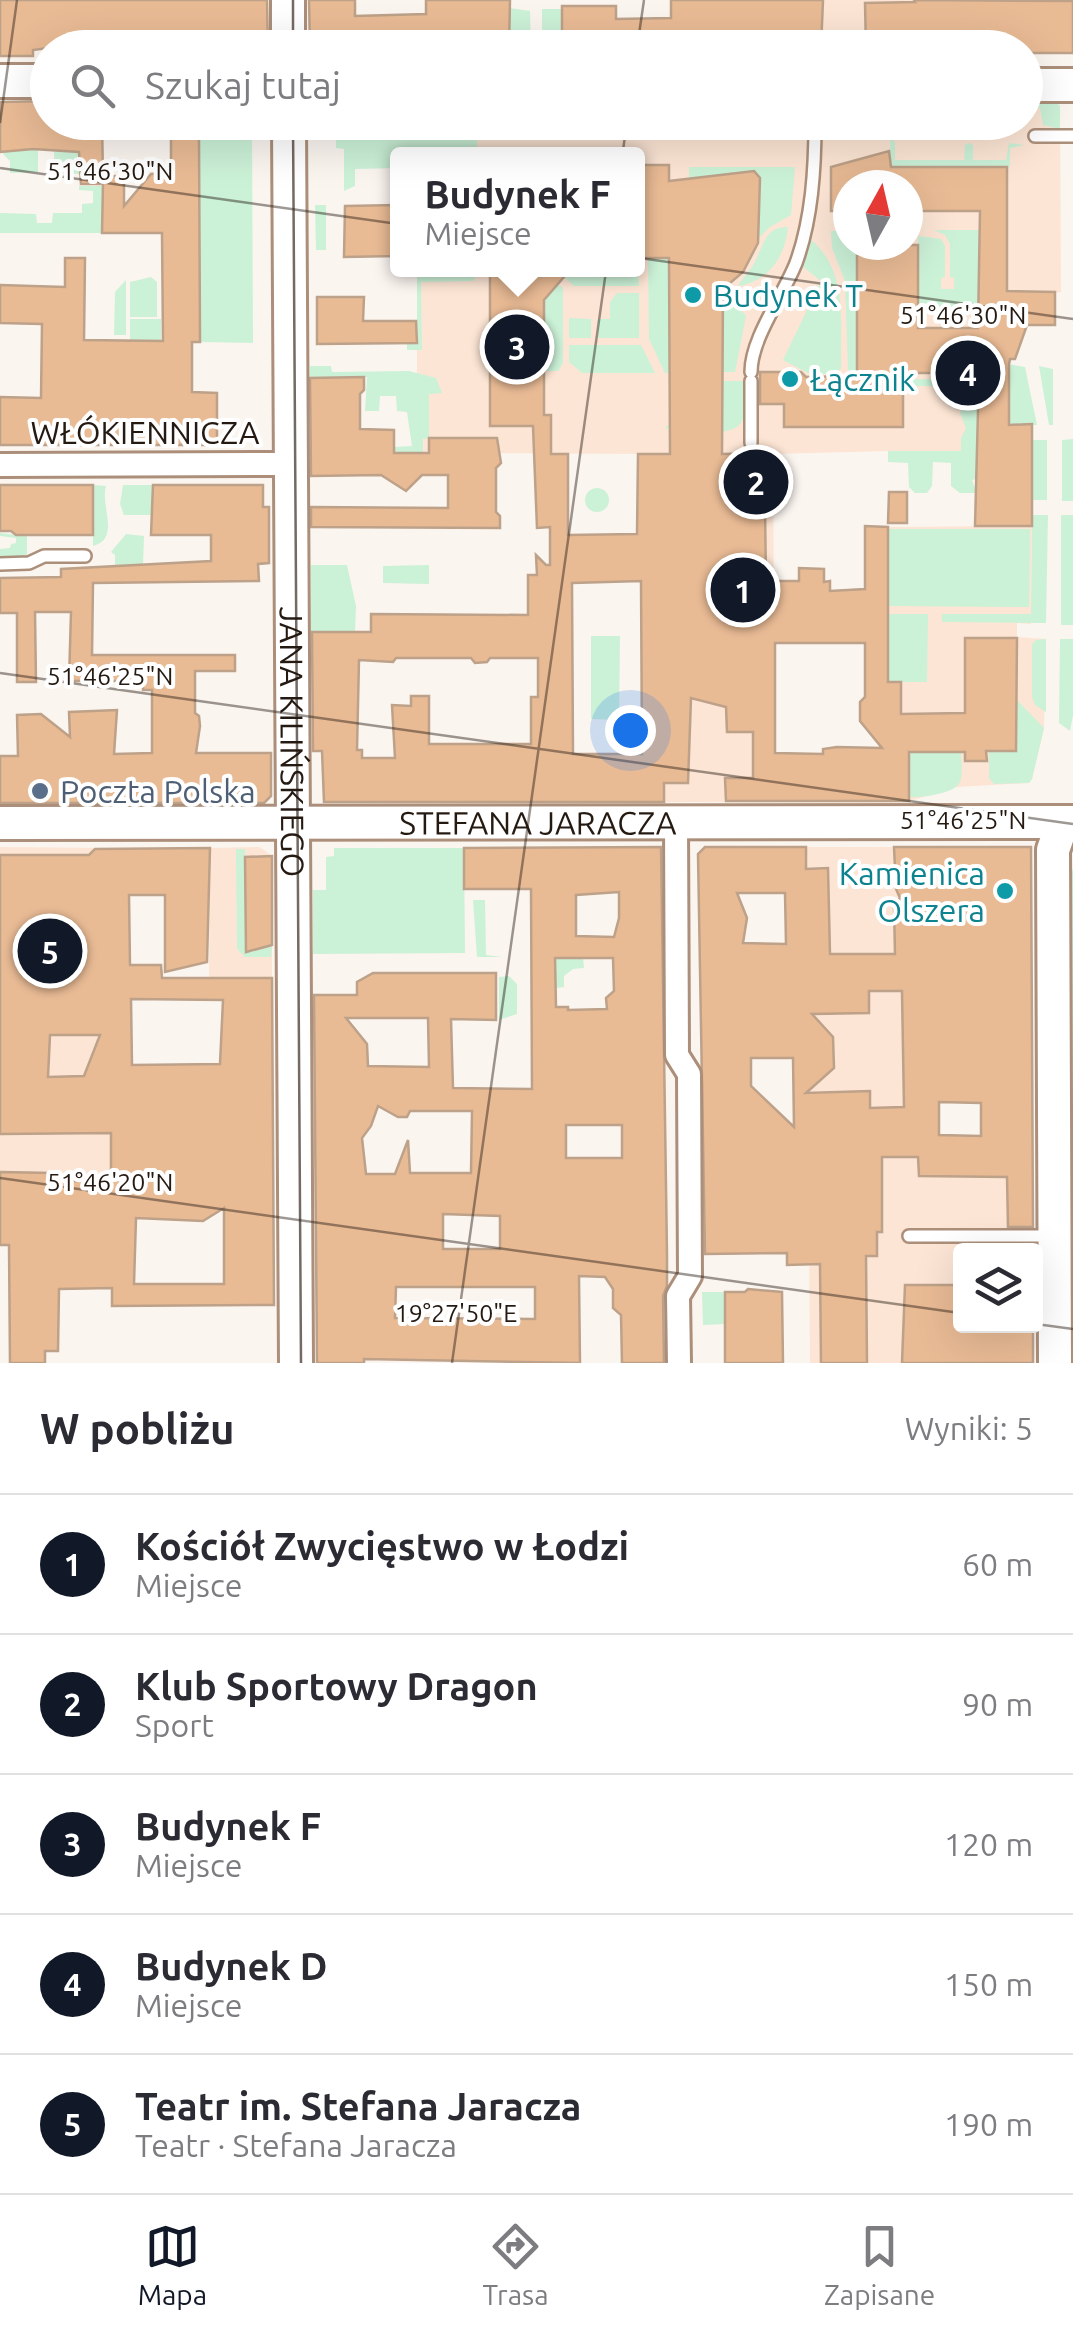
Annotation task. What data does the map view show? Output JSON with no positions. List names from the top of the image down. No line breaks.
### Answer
{"streets":{"street":["WŁÓKIENNICZA","JANA KILIŃSKIEGO","STEFANA JARACZA"]},"crossings":[["WŁÓKIENNICZA","JANA KILIŃSKIEGO"],["JANA KILIŃSKIEGO","STEFANA JARACZA"]],"places":["Budynek T","Łącznik","Poczta Polska","Kamienica Olszera"],"north":"top","page":{"search":"Szukaj tutaj","popup":["Budynek F","Miejsce"],"pins":["3","4","2","1","5"],"heading":["W pobliżu","Wyniki: 5"],"list":[{"mark":"1","name":"Kościół Zwycięstwo w Łodzi","note":"Miejsce","value":"60 m"},{"mark":"2","name":"Klub Sportowy Dragon","note":"Sport","value":"90 m"},{"mark":"3","name":"Budynek F","note":"Miejsce","value":"120 m"},{"mark":"4","name":"Budynek D","note":"Miejsce","value":"150 m"},{"mark":"5","name":"Teatr im. Stefana Jaracza","note":"Teatr · Stefana Jaracza","value":"190 m"}],"nav":["Mapa","Trasa","Zapisane"]},"coordinates":["51°46'30\"N","51°46'25\"N","51°46'20\"N","19°27'50\"E"]}
